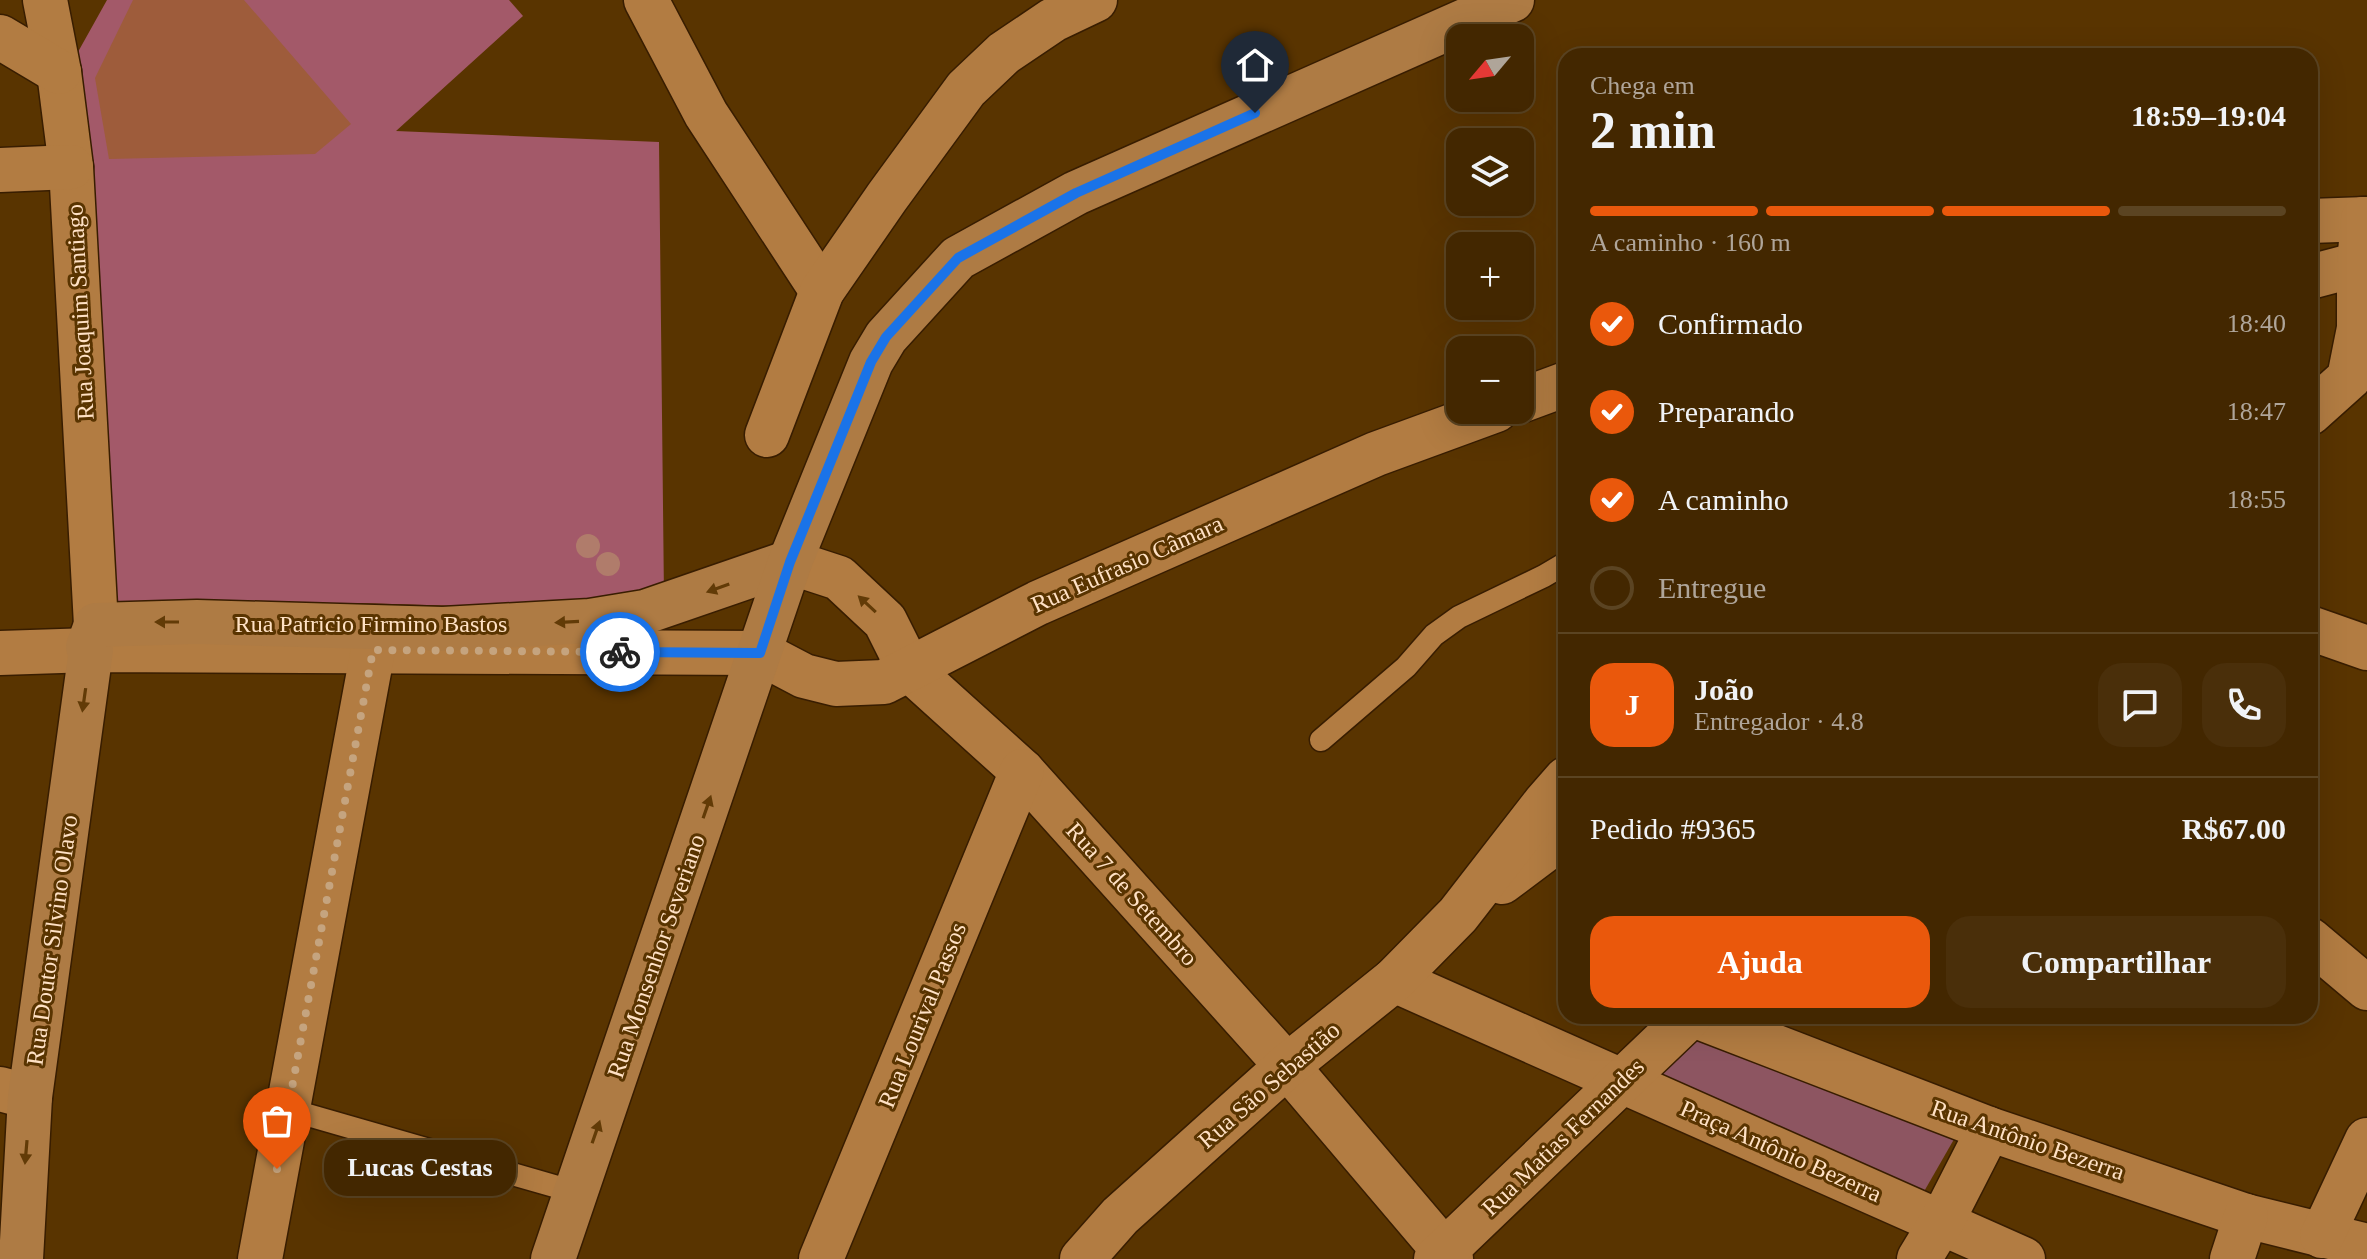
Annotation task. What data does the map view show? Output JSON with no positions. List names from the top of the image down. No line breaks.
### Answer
{"streets":{"main road":["Rua Patricio Firmino Bastos","Rua Doutor Silvino Olavo","Rua Monsenhor Severiano"],"street":["Rua Joaquim Santiago","Rua Eufrasio Câmara","Rua 7 de Setembro","Rua Lourival Passos","Rua São Sebastião","Rua Matias Fernandes","Rua Antônio Bezerra","Praça Antônio Bezerra"]},"crossings":[["Rua Joaquim Santiago","Rua Patricio Firmino Bastos"],["Rua Joaquim Santiago","Rua Doutor Silvino Olavo"],["Rua Eufrasio Câmara","Rua Patricio Firmino Bastos"],["Rua Eufrasio Câmara","Rua 7 de Setembro"],["Rua Eufrasio Câmara","Rua Monsenhor Severiano"],["Rua Patricio Firmino Bastos","Rua 7 de Setembro"],["Rua Patricio Firmino Bastos","Rua Doutor Silvino Olavo"],["Rua Patricio Firmino Bastos","Rua Monsenhor Severiano"],["Rua 7 de Setembro","Rua Monsenhor Severiano"],["Rua 7 de Setembro","Rua Lourival Passos"],["Rua 7 de Setembro","Rua São Sebastião"],["Rua 7 de Setembro","Rua Matias Fernandes"],["Rua São Sebastião","Praça Antônio Bezerra"],["Rua Matias Fernandes","Praça Antônio Bezerra"]],"one_way":["Rua Patricio Firmino Bastos","Rua Doutor Silvino Olavo"],"places":["Lucas Cestas"],"north":"bottom left","page":{"map_buttons":["+","−"],"heading":["2 min","Chega em","18:59–19:04"],"panel":["João","Entregador · 4.8","Pedido #9365","R$67.00"],"bar":"A caminho · 160 m","list":[["Confirmado","18:40"],["Preparando","18:47"],["A caminho","18:55"],"Entregue"],"round":"J","buttons":["Ajuda","Compartilhar"],"bubble":"Lucas Cestas"}}
